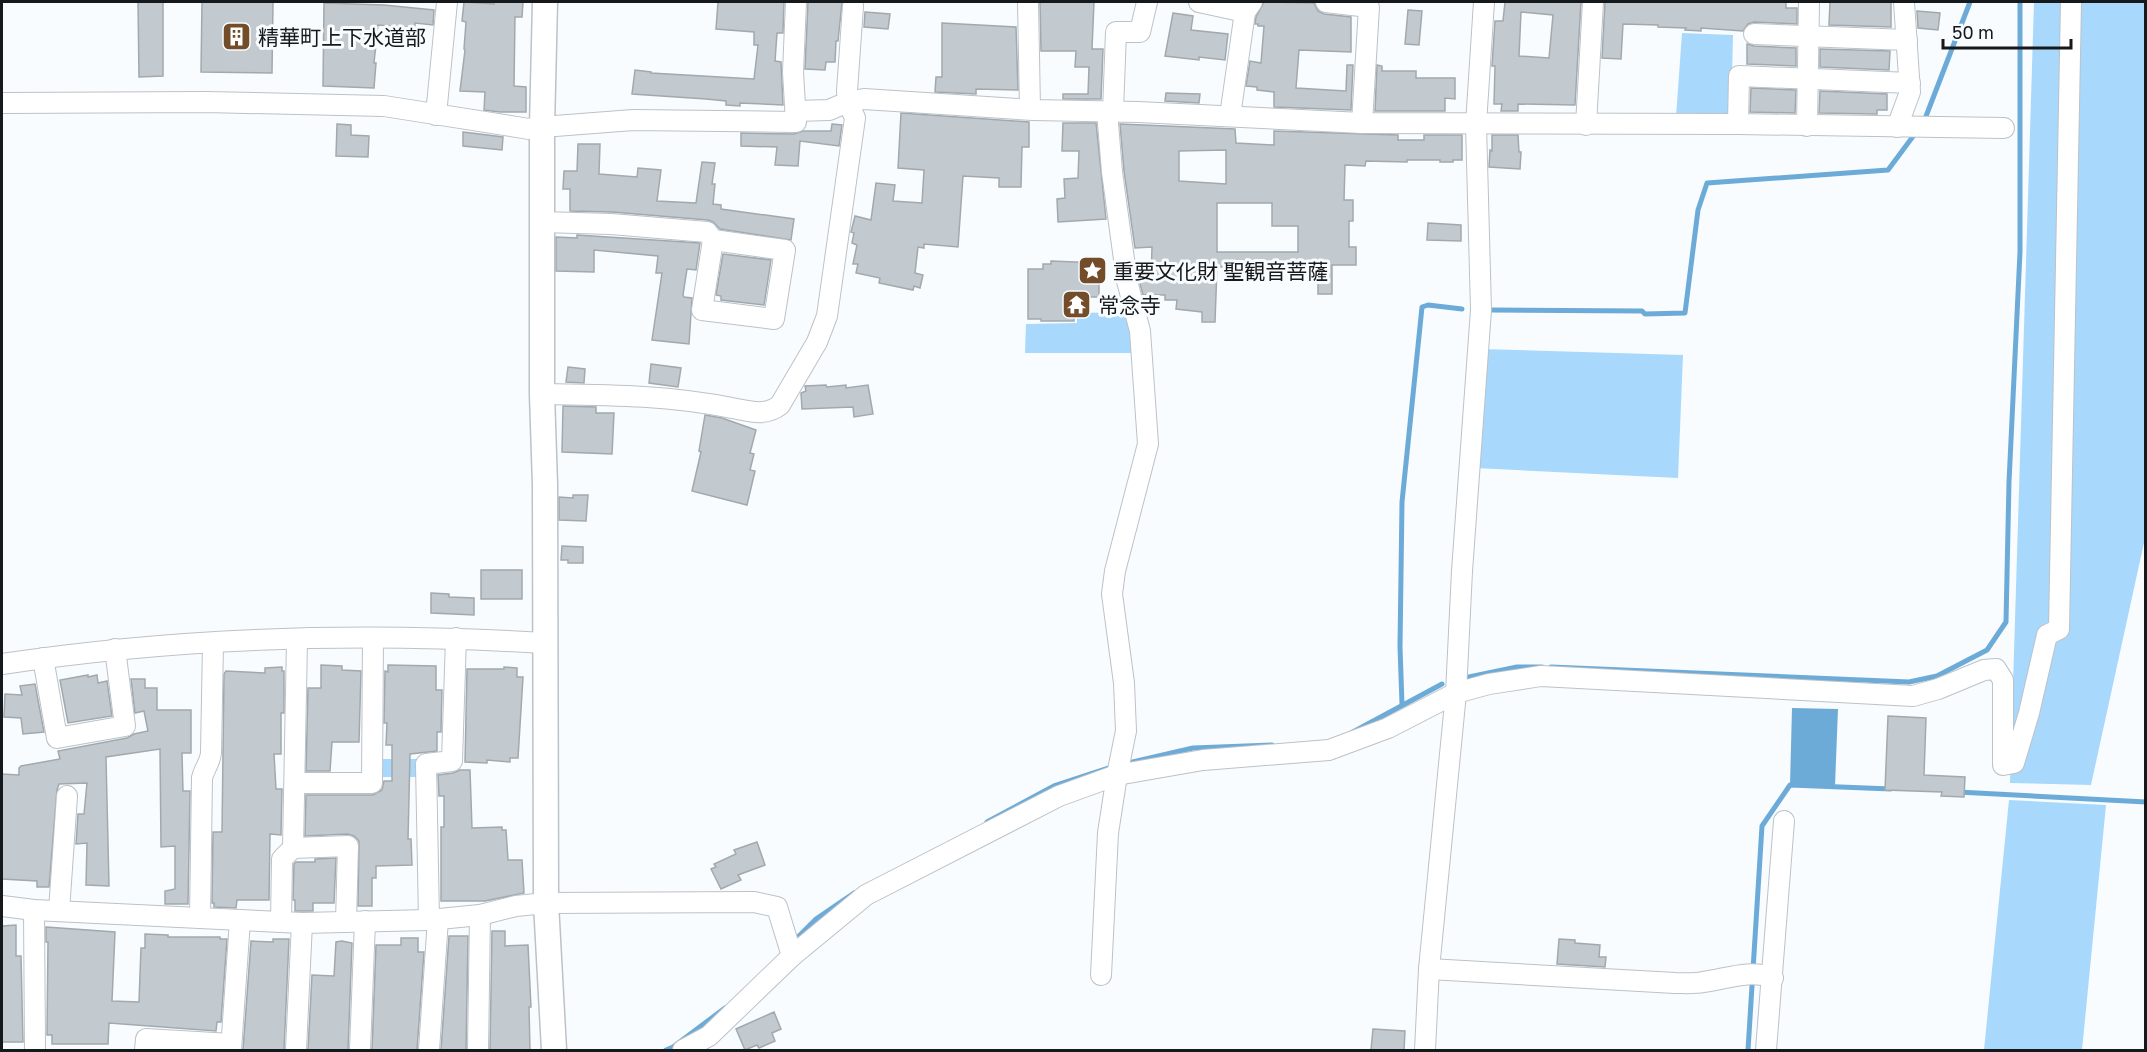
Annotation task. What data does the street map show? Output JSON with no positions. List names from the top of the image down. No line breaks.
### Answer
{"places":{"building":["精華町上下水道部"],"place":["重要文化財 聖観音菩薩"],"temple":["常念寺"]},"scale_bar":"50 m"}
